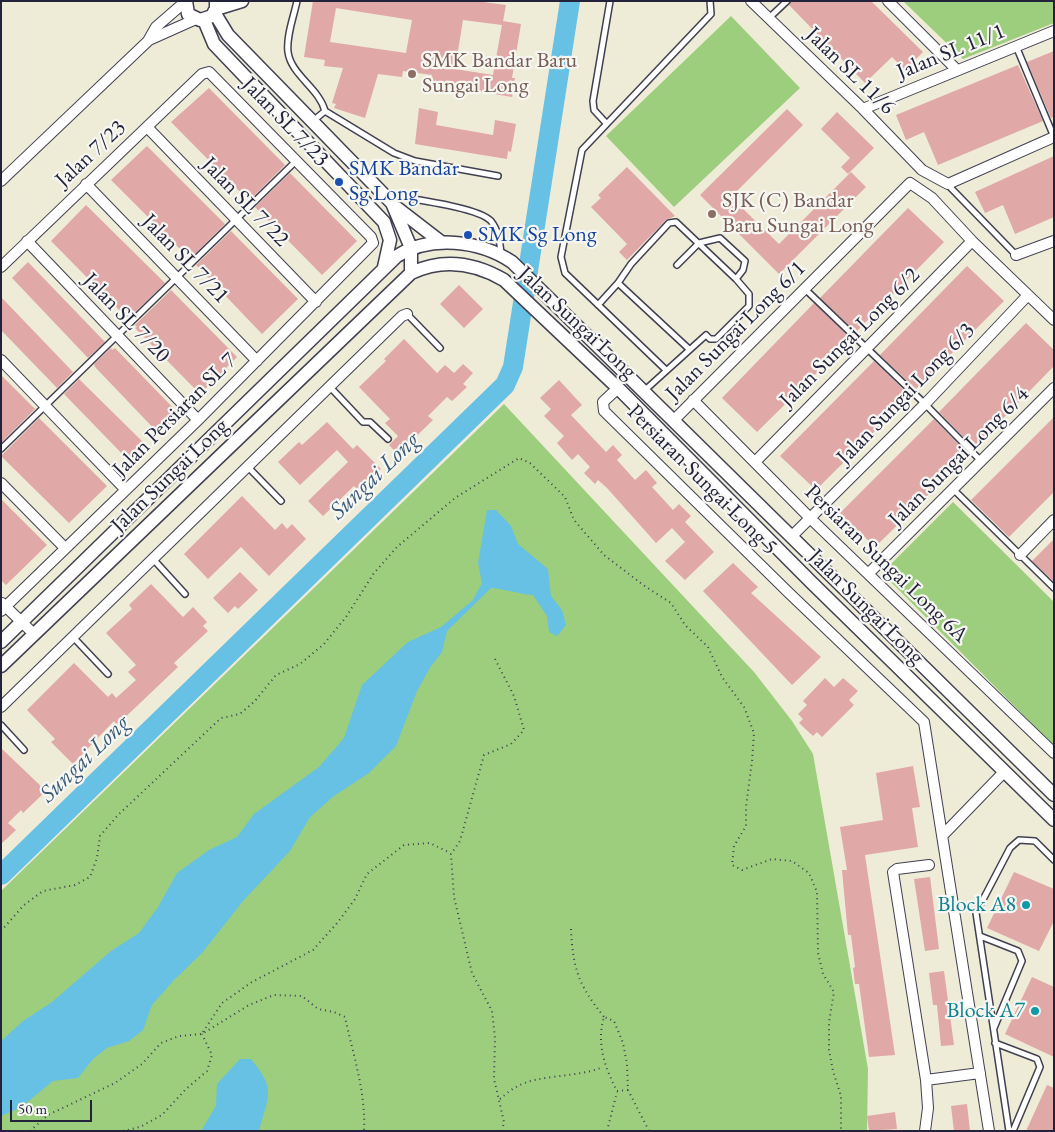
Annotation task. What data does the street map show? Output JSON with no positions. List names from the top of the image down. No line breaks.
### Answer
{"streets":{"street":["Jalan SL 11/1","Jalan SL 11/6","Jalan SL 7/23","Jalan 7/23","Jalan SL 7/22","Jalan SL 7/21","Jalan SL 7/20","Jalan Sungai Long","Jalan Sungai Long 6/1","Jalan Sungai Long 6/2","Jalan Sungai Long 6/3","Jalan Persiaran SL 7","Jalan Sungai Long 6/4","Persiaran Sungai Long 5","Persiaran Sungai Long 6A"]},"crossings":[["Jalan SL 11/1","Jalan SL 11/6"],["Jalan SL 7/23","Jalan 7/23"],["Jalan SL 7/23","Jalan Persiaran SL 7"],["Jalan 7/23","Jalan SL 7/22"],["Jalan 7/23","Jalan SL 7/21"],["Jalan 7/23","Jalan SL 7/20"],["Jalan SL 7/22","Jalan Persiaran SL 7"],["Jalan SL 7/21","Jalan Persiaran SL 7"],["Jalan SL 7/20","Jalan Persiaran SL 7"],["Jalan Sungai Long","Jalan Sungai Long 6/1"],["Jalan Sungai Long","Jalan Sungai Long 6/3"],["Jalan Sungai Long","Persiaran Sungai Long 5"],["Jalan Sungai Long 6/1","Jalan Sungai Long 6/2"],["Jalan Sungai Long 6/1","Persiaran Sungai Long 6A"],["Jalan Sungai Long 6/2","Persiaran Sungai Long 6A"],["Jalan Sungai Long 6/3","Persiaran Sungai Long 6A"],["Jalan Sungai Long 6/4","Persiaran Sungai Long 6A"]],"water":["Sungai Long"],"places":["SMK Bandar Baru Sungai Long","SMK Bandar Sg Long","SJK (C) Bandar Baru Sungai Long","SMK Sg Long","Block A8","Block A7"],"scale_bar":"50 m"}
